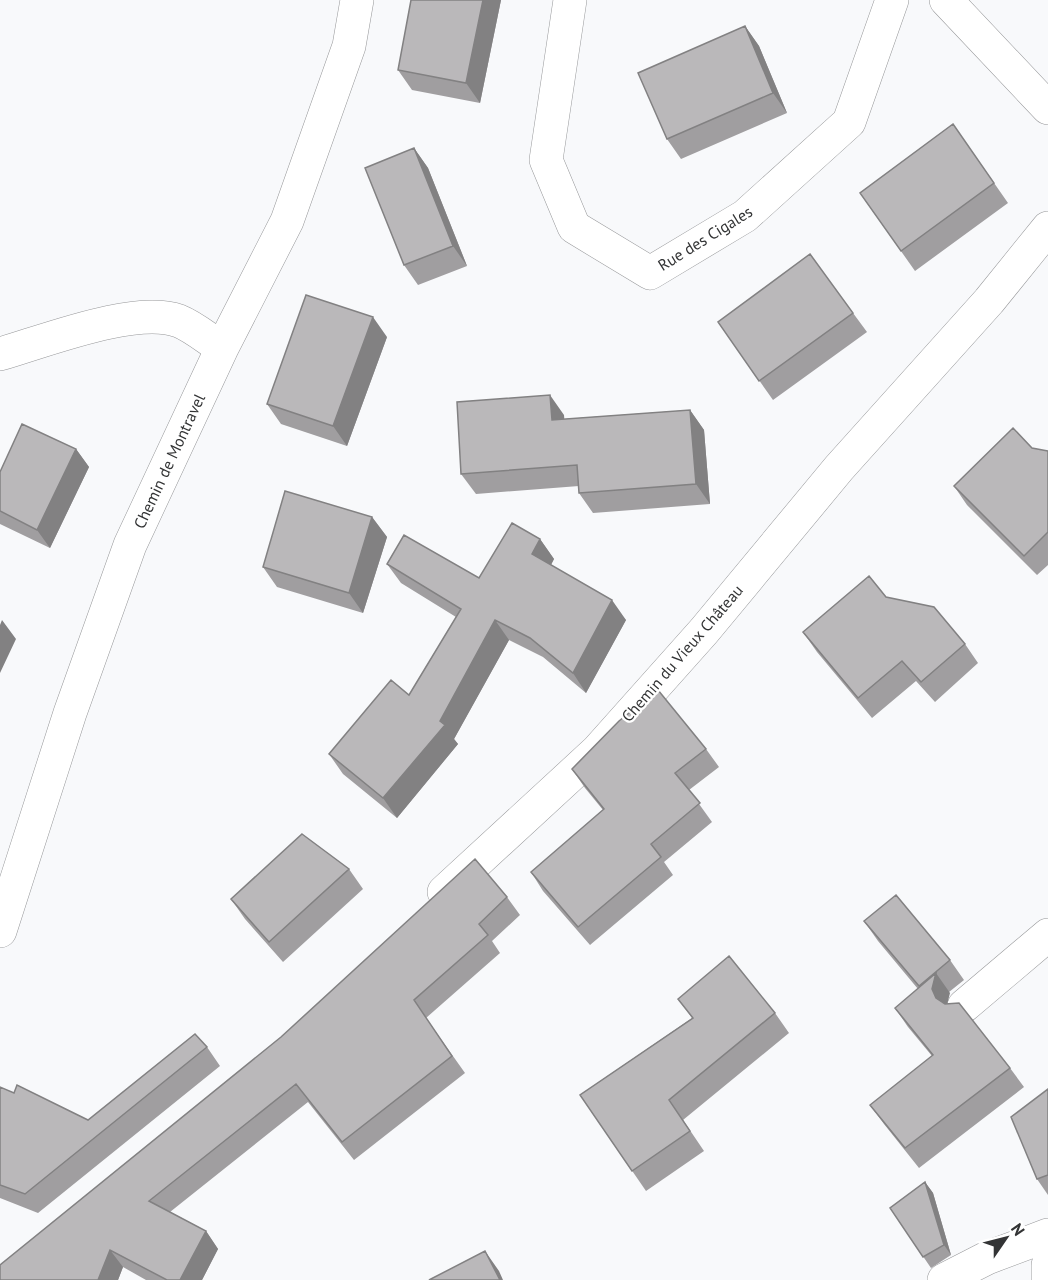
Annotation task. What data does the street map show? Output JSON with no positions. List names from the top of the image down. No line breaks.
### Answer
{"streets":{"street":["Rue des Cigales","Chemin de Montravel","Chemin du Vieux Château"]},"north":"top right"}
